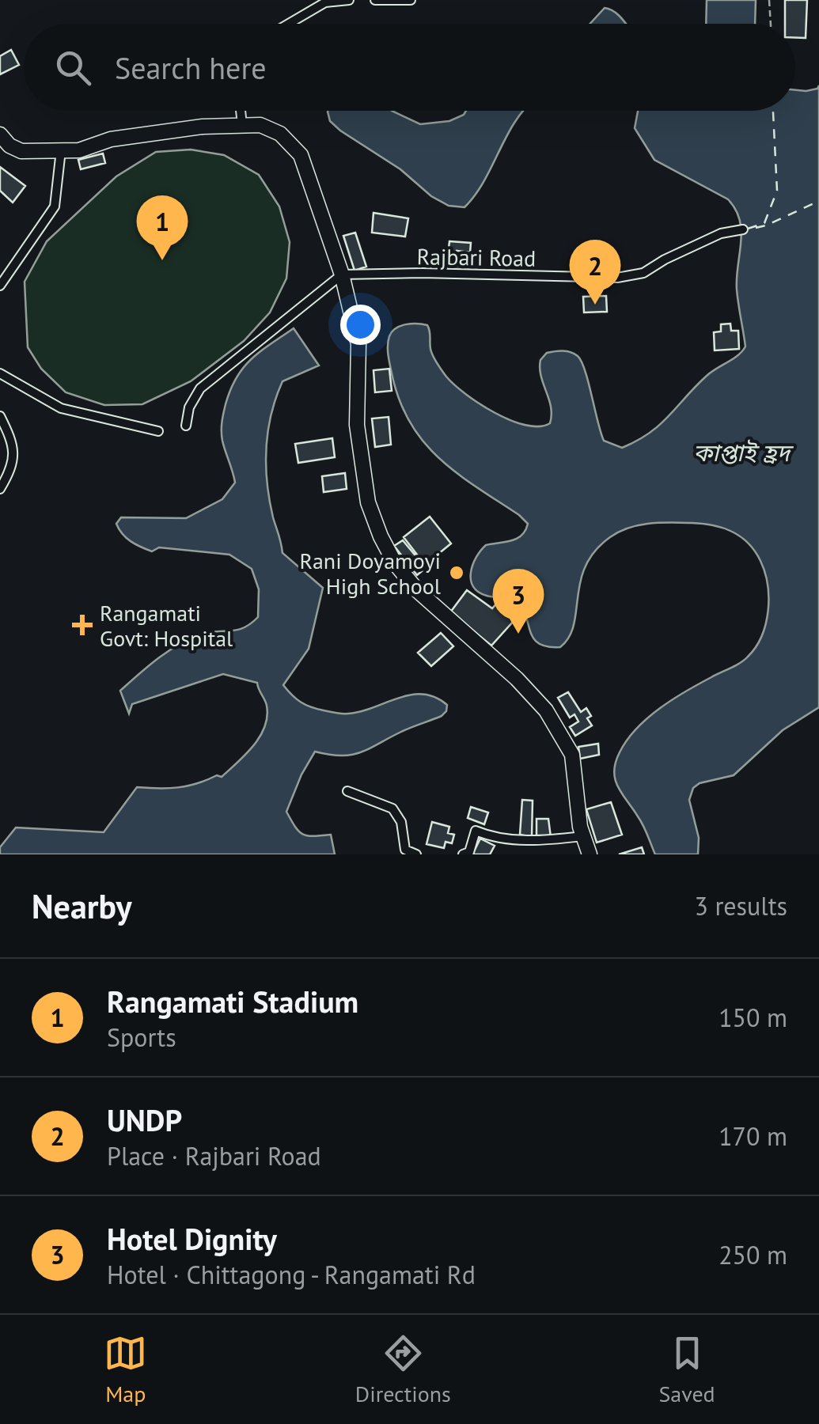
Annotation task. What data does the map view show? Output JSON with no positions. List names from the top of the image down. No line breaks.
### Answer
{"streets":{"street":["Rajbari Road"]},"water":["কাপ্তাই হ্রদ"],"places":{"other":["Rani Doyamoyi High School"],"health":["Rangamati Govt: Hospital"]},"page":{"search":"Search here","pins":["1","2","3"],"heading":["Nearby","3 results"],"list":[{"mark":"1","name":"Rangamati Stadium","note":"Sports","value":"150 m"},{"mark":"2","name":"UNDP","note":"Place · Rajbari Road","value":"170 m"},{"mark":"3","name":"Hotel Dignity","note":"Hotel · Chittagong - Rangamati Rd","value":"250 m"}],"nav":["Map","Directions","Saved"]}}
